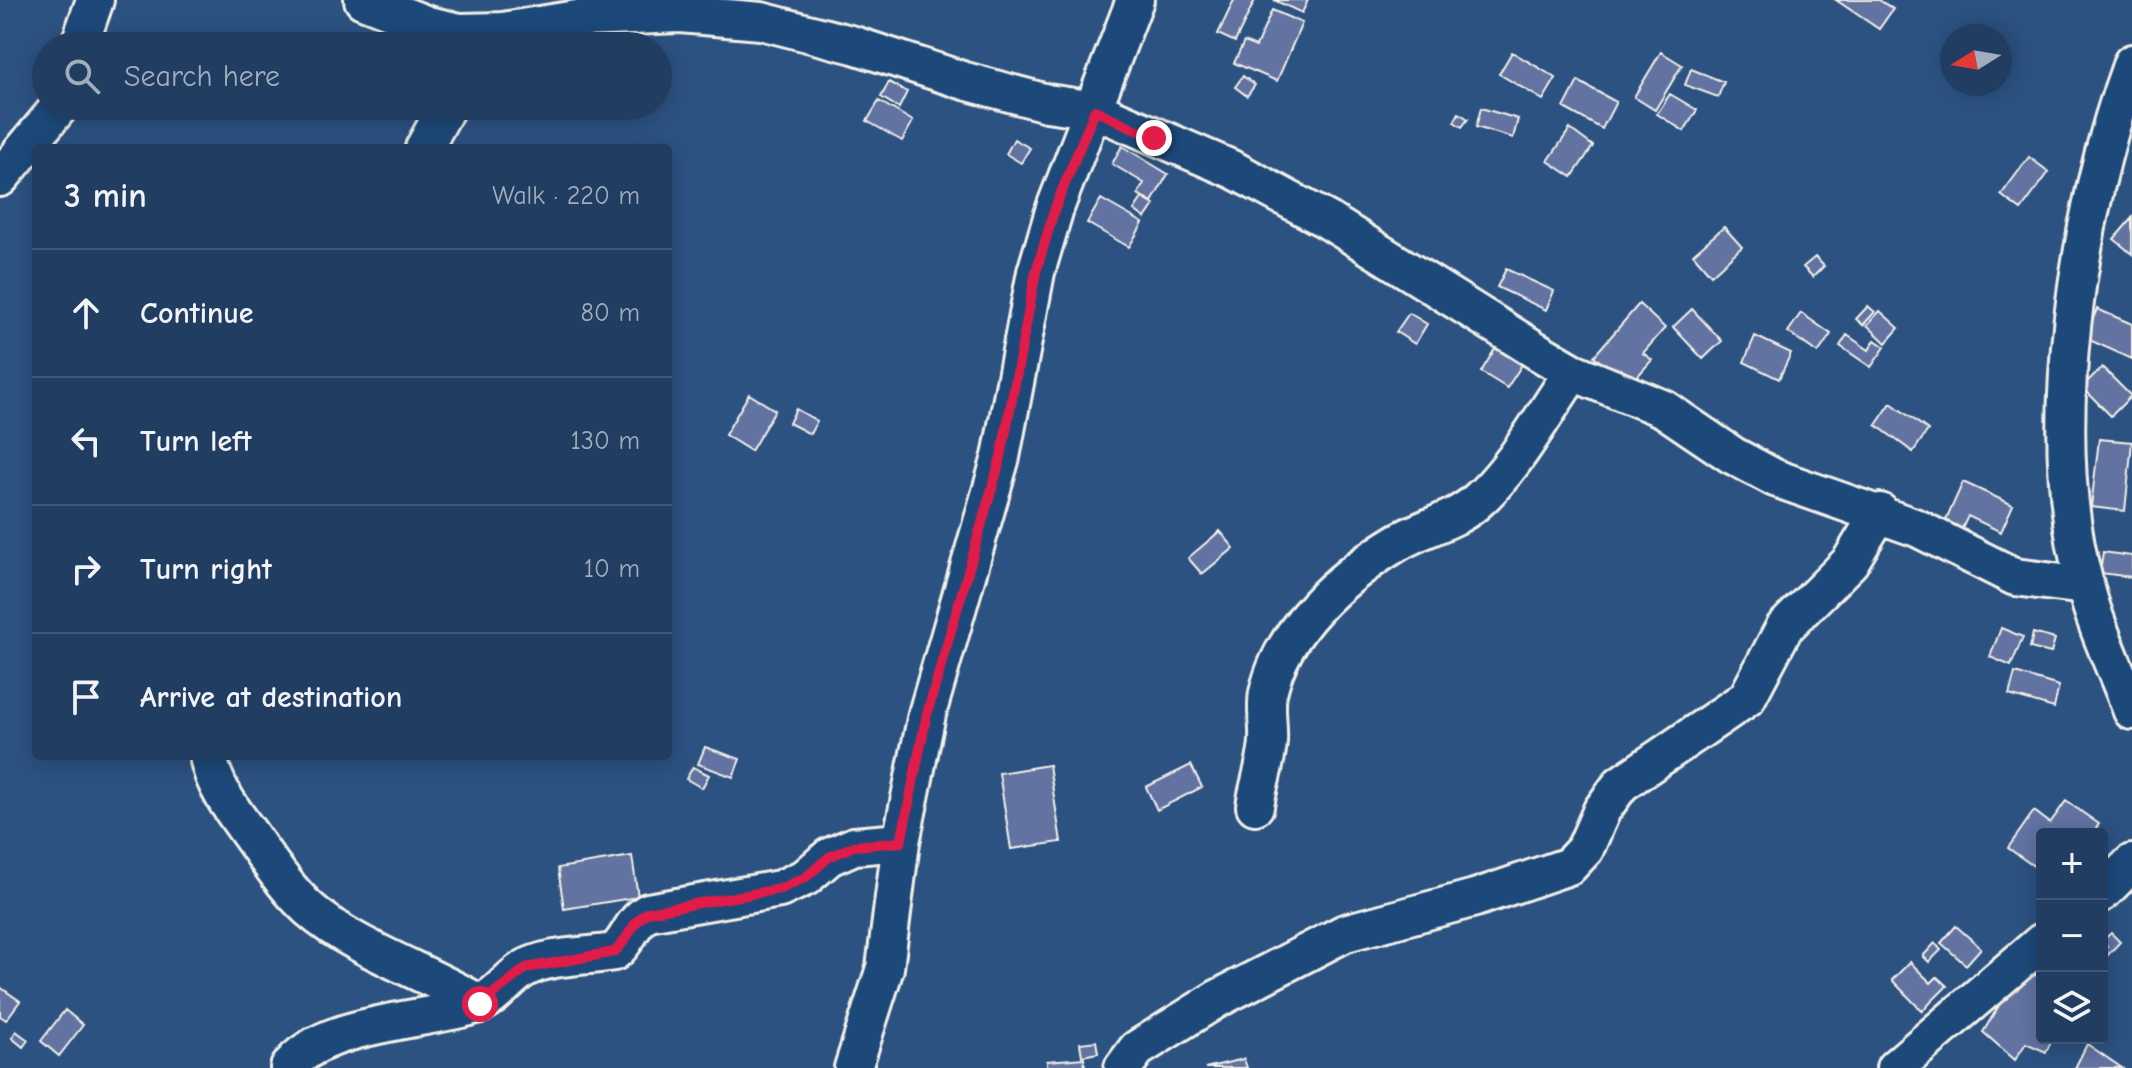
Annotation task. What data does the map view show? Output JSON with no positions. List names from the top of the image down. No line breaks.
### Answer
{"north":"left","page":{"search":"Search here","heading":["3 min","Walk · 220 m"],"list":[["Continue","80 m"],["Turn left","130 m"],["Turn right","10 m"],"Arrive at destination"],"map_buttons":["+","−"]}}
